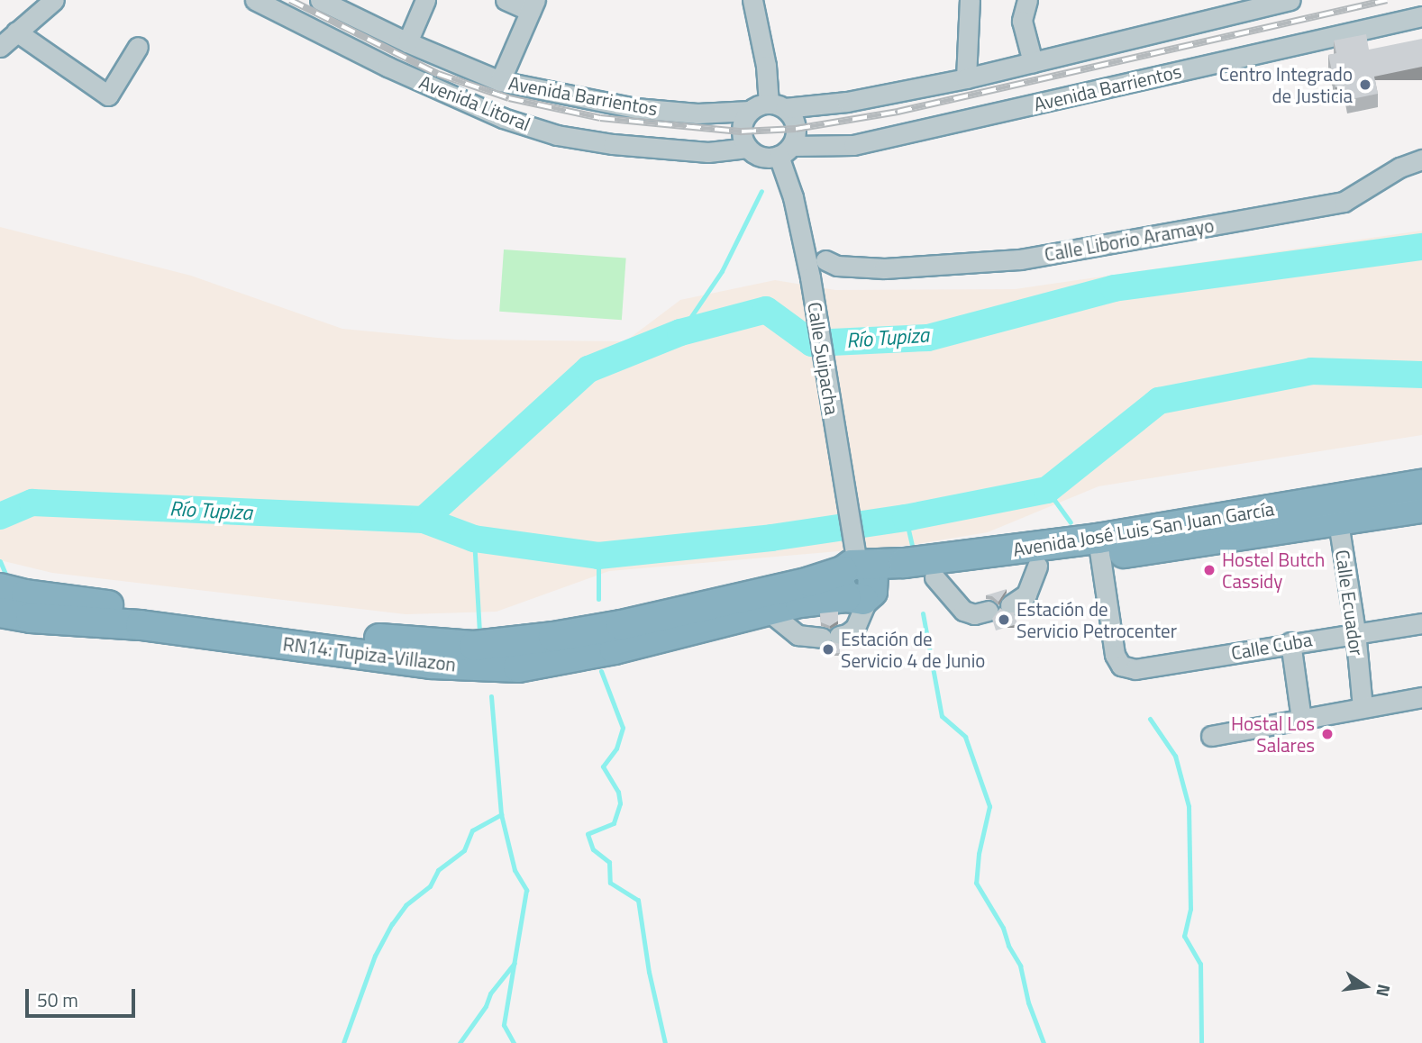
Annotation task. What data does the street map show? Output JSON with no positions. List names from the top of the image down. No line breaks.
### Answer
{"streets":{"highway":["Avenida José Luis San Juan García","RN14: Tupiza-Villazon"],"street":["Avenida Barrientos","Avenida Litoral","Calle Liborio Aramayo","Calle Suipacha","Calle Ecuador","Calle Cuba"]},"crossings":[["Avenida Barrientos","Avenida Litoral"],["Avenida Barrientos","Calle Suipacha"],["Avenida Litoral","Calle Suipacha"],["Calle Suipacha","Avenida José Luis San Juan García"],["Calle Suipacha","RN14: Tupiza-Villazon"],["Avenida José Luis San Juan García","Calle Ecuador"],["Avenida José Luis San Juan García","Calle Cuba"],["Avenida José Luis San Juan García","RN14: Tupiza-Villazon"],["Calle Ecuador","Calle Cuba"]],"water":["Río Tupiza"],"places":["Centro Integrado de Justicia","Hostel Butch Cassidy","Estación de Servicio Petrocenter","Estación de Servicio 4 de Junio","Hostal Los Salares"],"scale_bar":"50 m","north":"right"}
